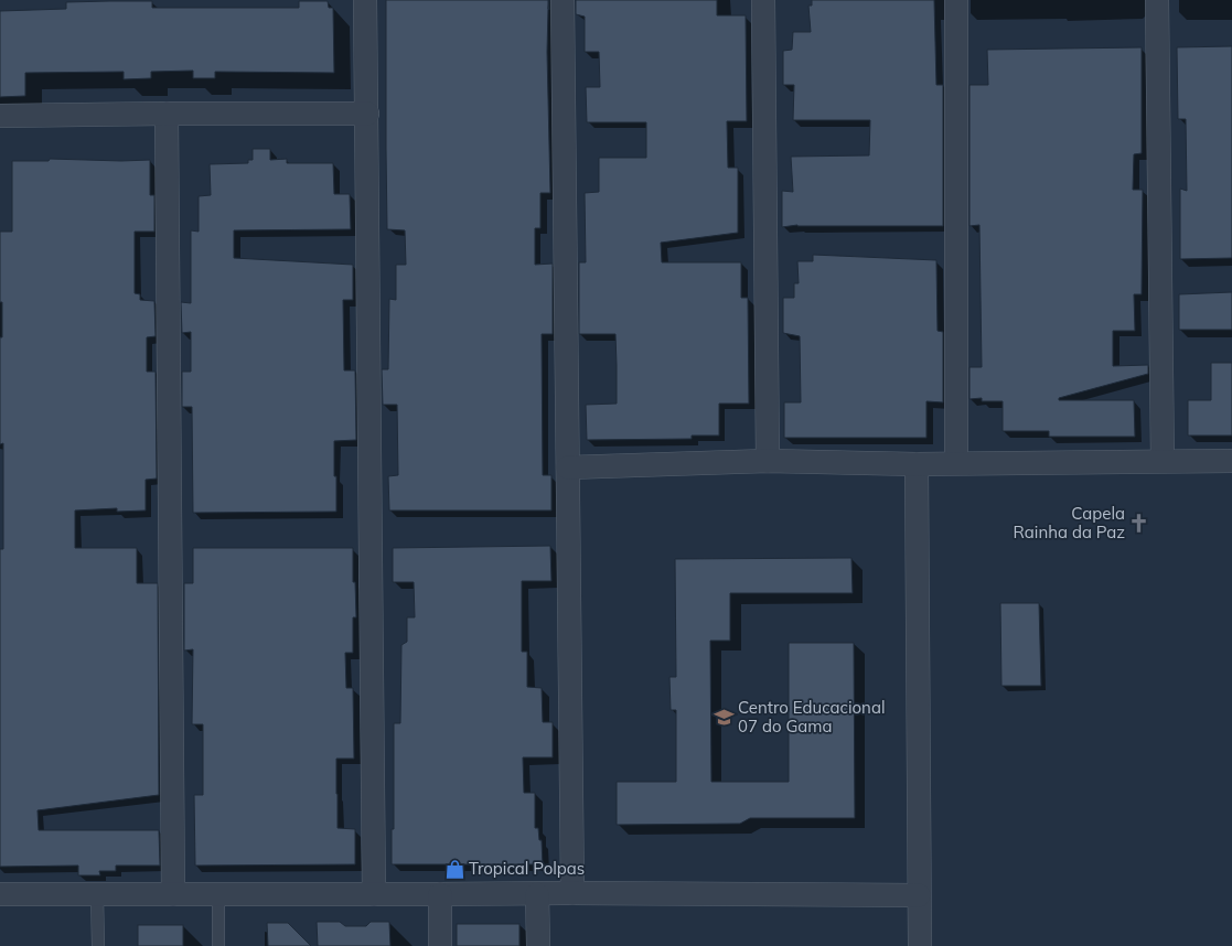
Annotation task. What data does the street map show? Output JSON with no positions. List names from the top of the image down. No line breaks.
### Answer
{"places":{"church":["Capela Rainha da Paz"],"school or university":["Centro Educacional 07 do Gama"],"shop":["Tropical Polpas"]}}
